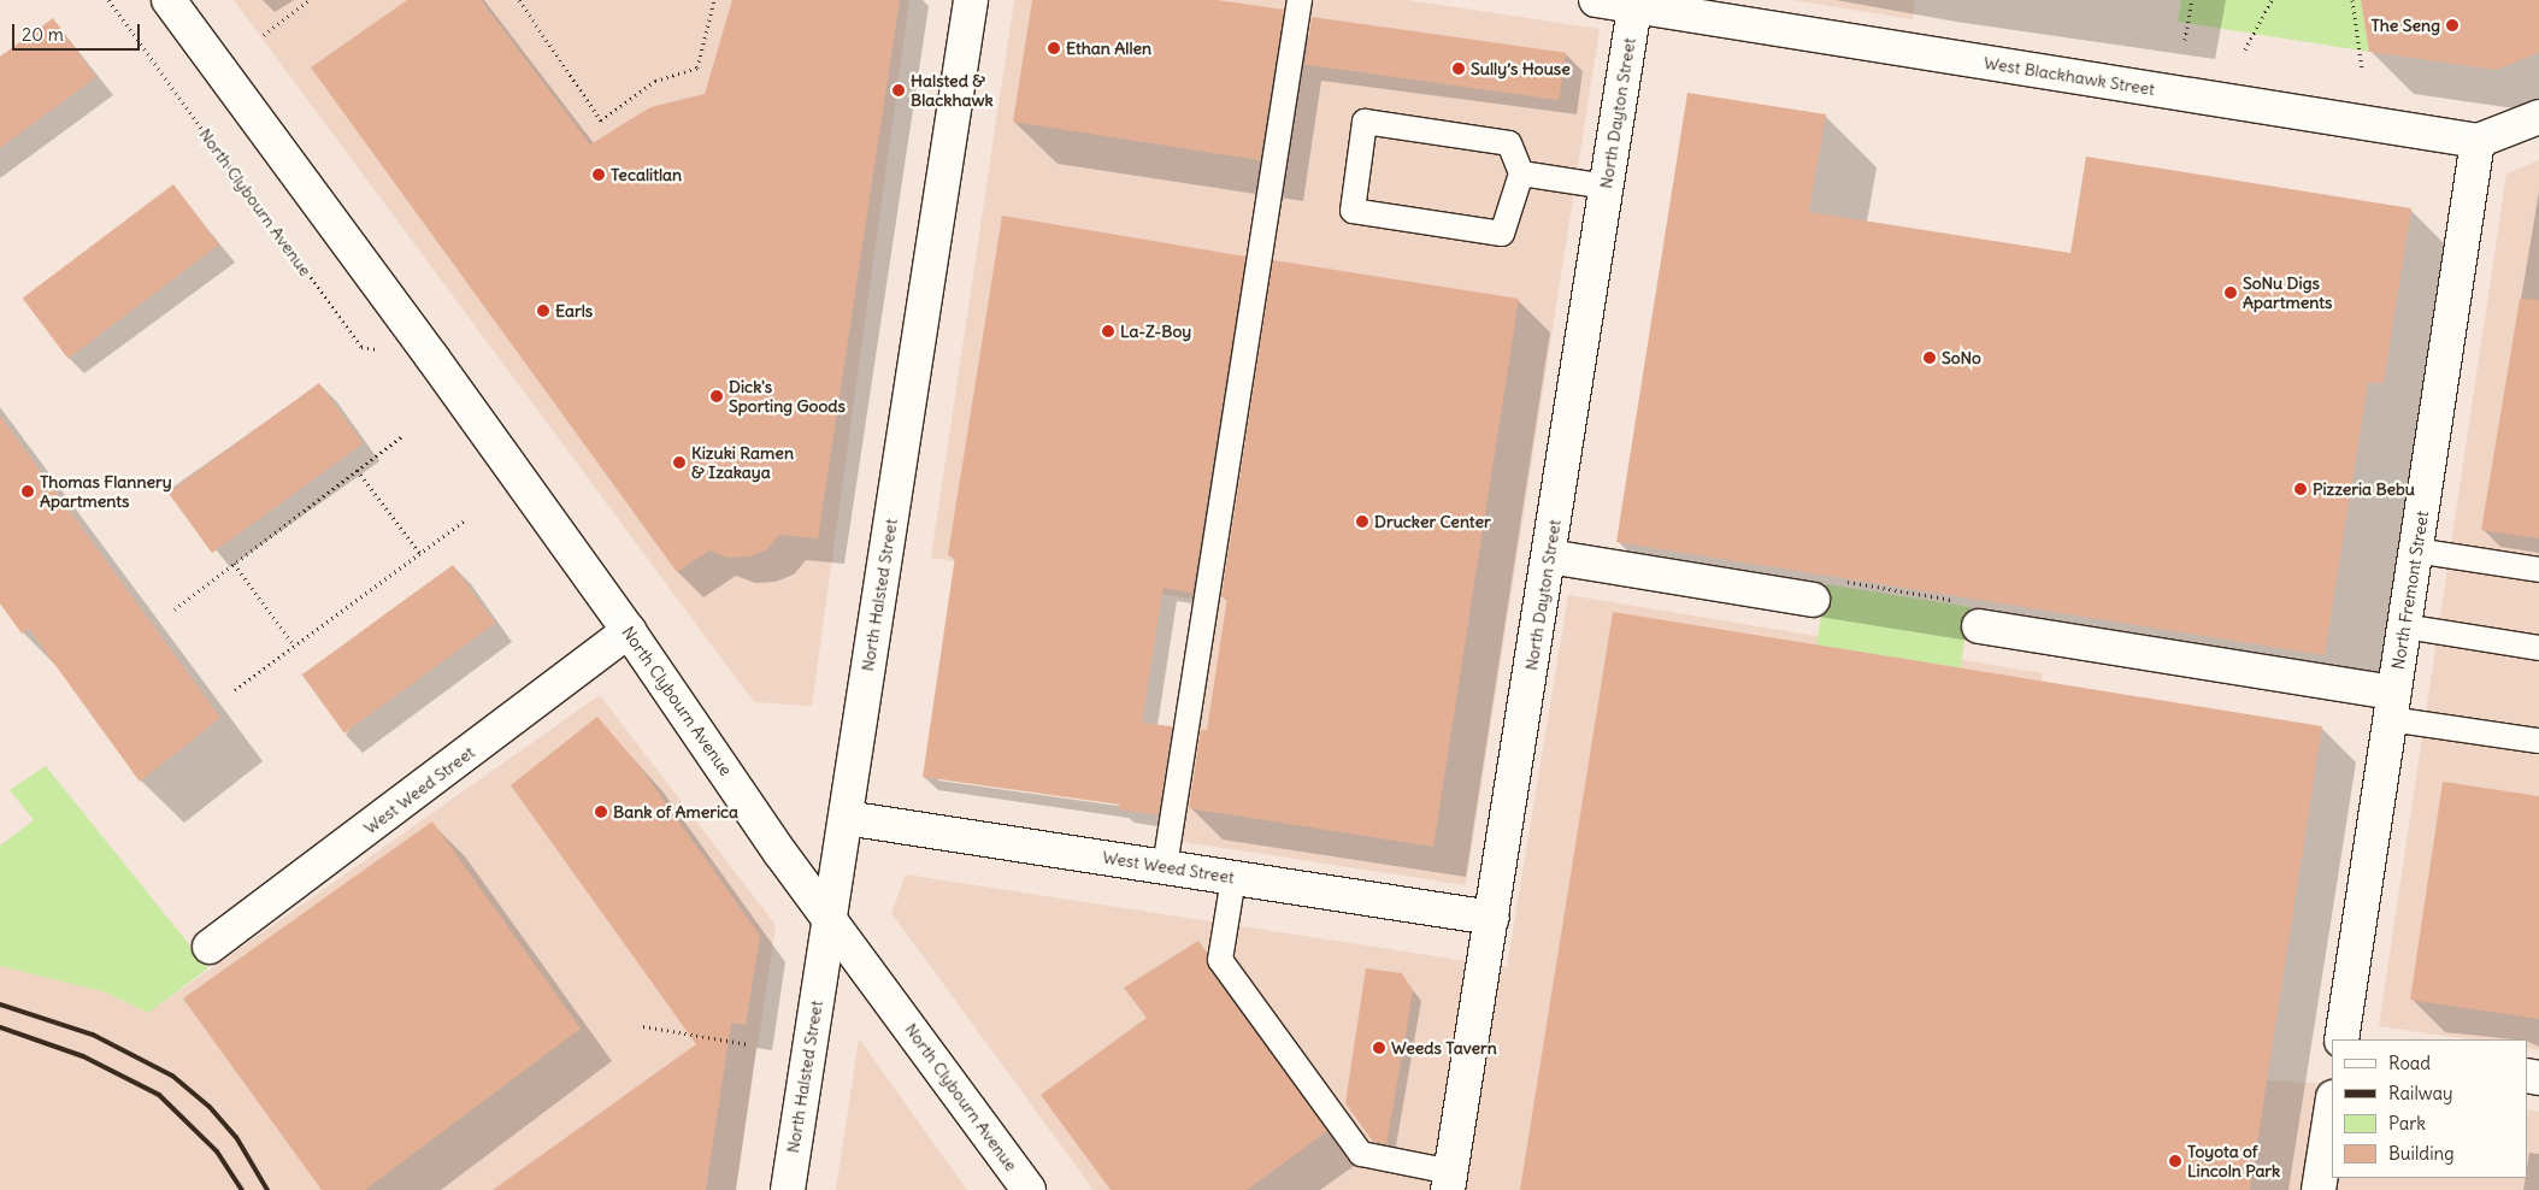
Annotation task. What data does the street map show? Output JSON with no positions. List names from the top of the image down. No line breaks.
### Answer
{"streets":{"street":["West Blackhawk Street","North Dayton Street","North Clybourn Avenue","North Fremont Street","North Halsted Street","West Weed Street"]},"crossings":[["West Blackhawk Street","North Dayton Street"],["West Blackhawk Street","North Fremont Street"],["North Dayton Street","West Weed Street"],["North Clybourn Avenue","North Halsted Street"],["North Clybourn Avenue","West Weed Street"],["North Halsted Street","West Weed Street"]],"places":["The Seng","Ethan Allen","Sully’s House","Halsted & Blackhawk","Tecalitlan","SoNu Digs Apartments","Earls","La-Z-Boy","SoNo","Dick's Sporting Goods","Kizuki Ramen & Izakaya","Pizzeria Bebu","Thomas Flannery Apartments","Drucker Center","Bank of America","Weeds Tavern","Toyota of Lincoln Park"],"legend":["Road","Railway","Park","Building"],"scale_bar":"20 m"}
